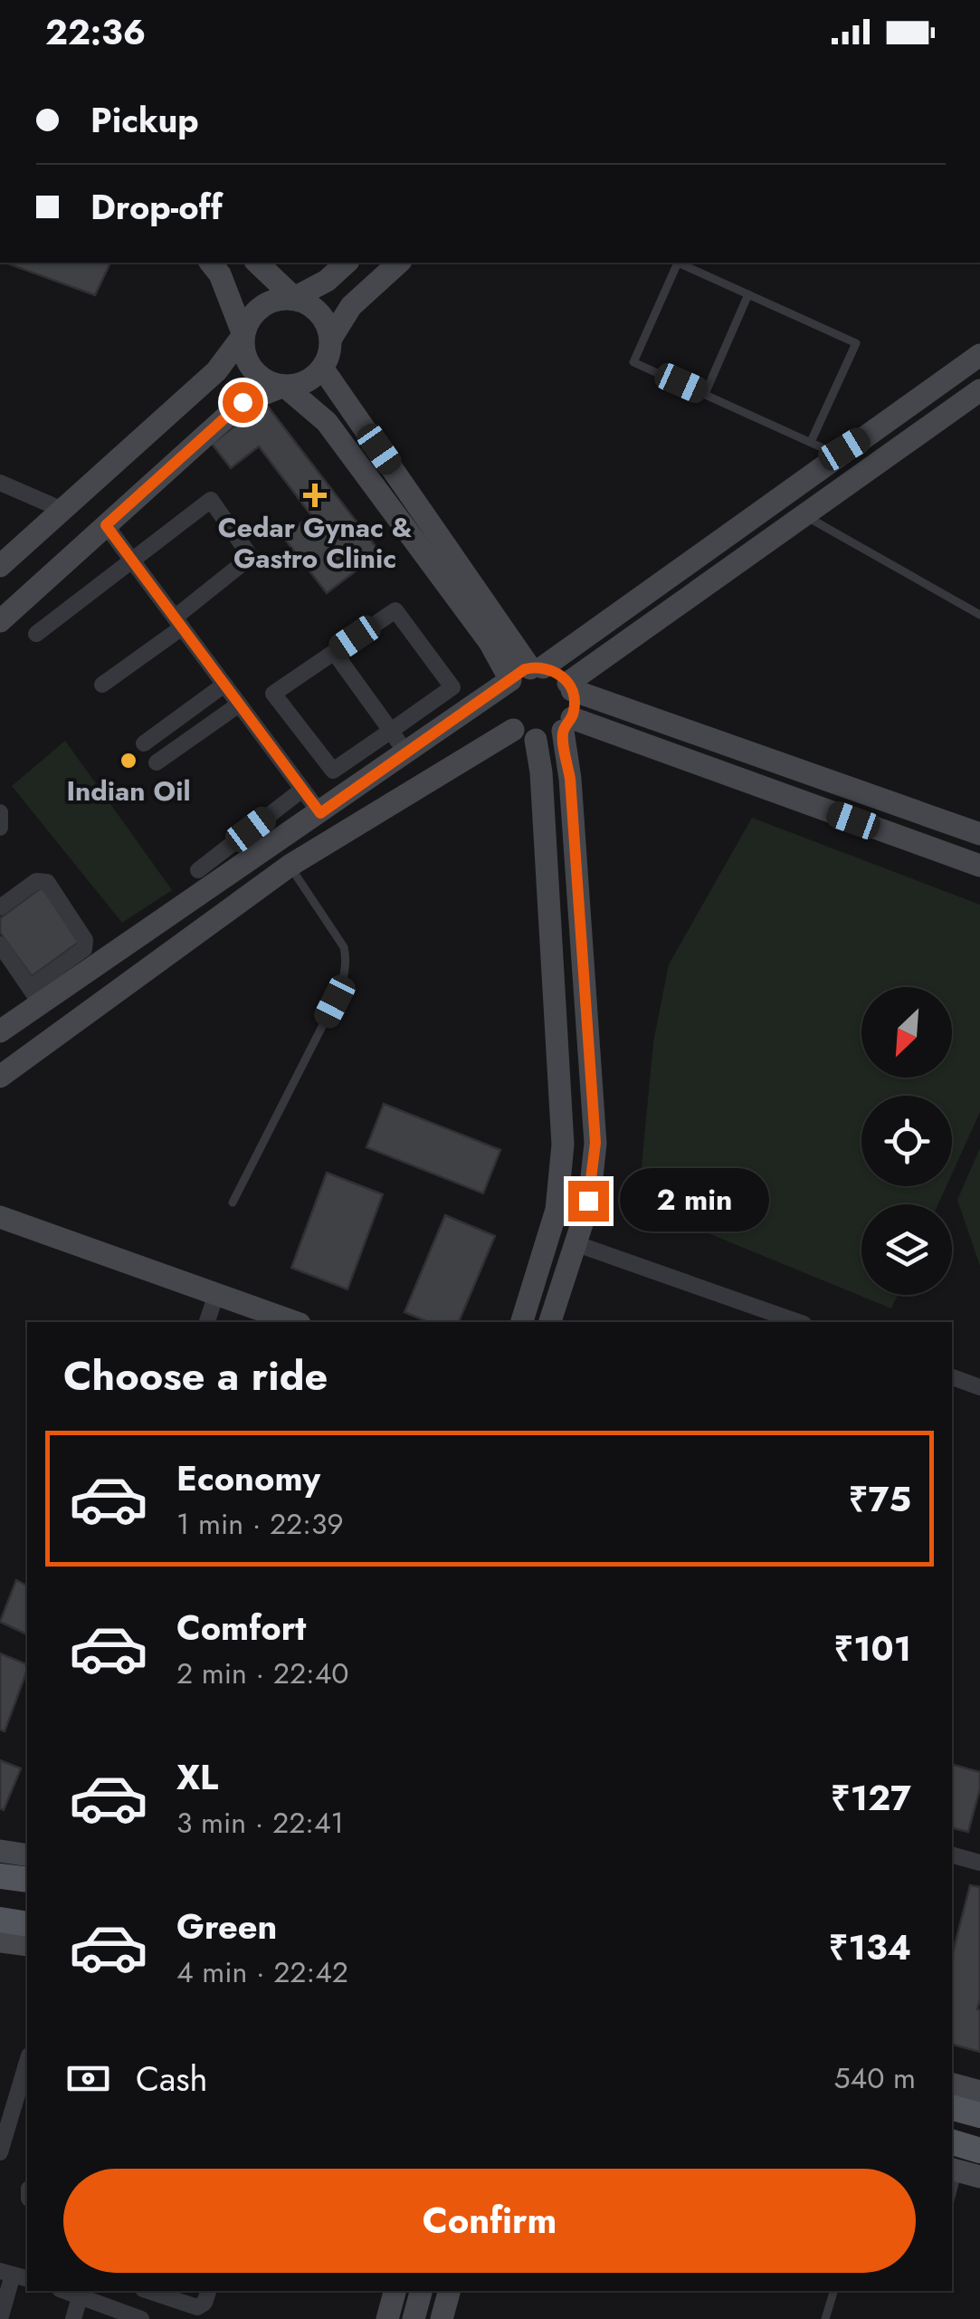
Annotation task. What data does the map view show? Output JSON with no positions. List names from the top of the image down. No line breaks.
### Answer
{"places":{"health":["Cedar Gynac & Gastro Clinic"],"other":["Indian Oil"]},"north":"bottom left","page":{"status":"22:36","banner":["Pickup","Drop-off"],"bubble":"2 min","heading":"Choose a ride","list":[{"name":"Economy","note":"1 min · 22:39","value":"₹75"},{"name":"Comfort","note":"2 min · 22:40","value":"₹101"},{"name":"XL","note":"3 min · 22:41","value":"₹127"},{"name":"Green","note":"4 min · 22:42","value":"₹134"}],"pay":["Cash","540 m"],"buttons":"Confirm"}}
